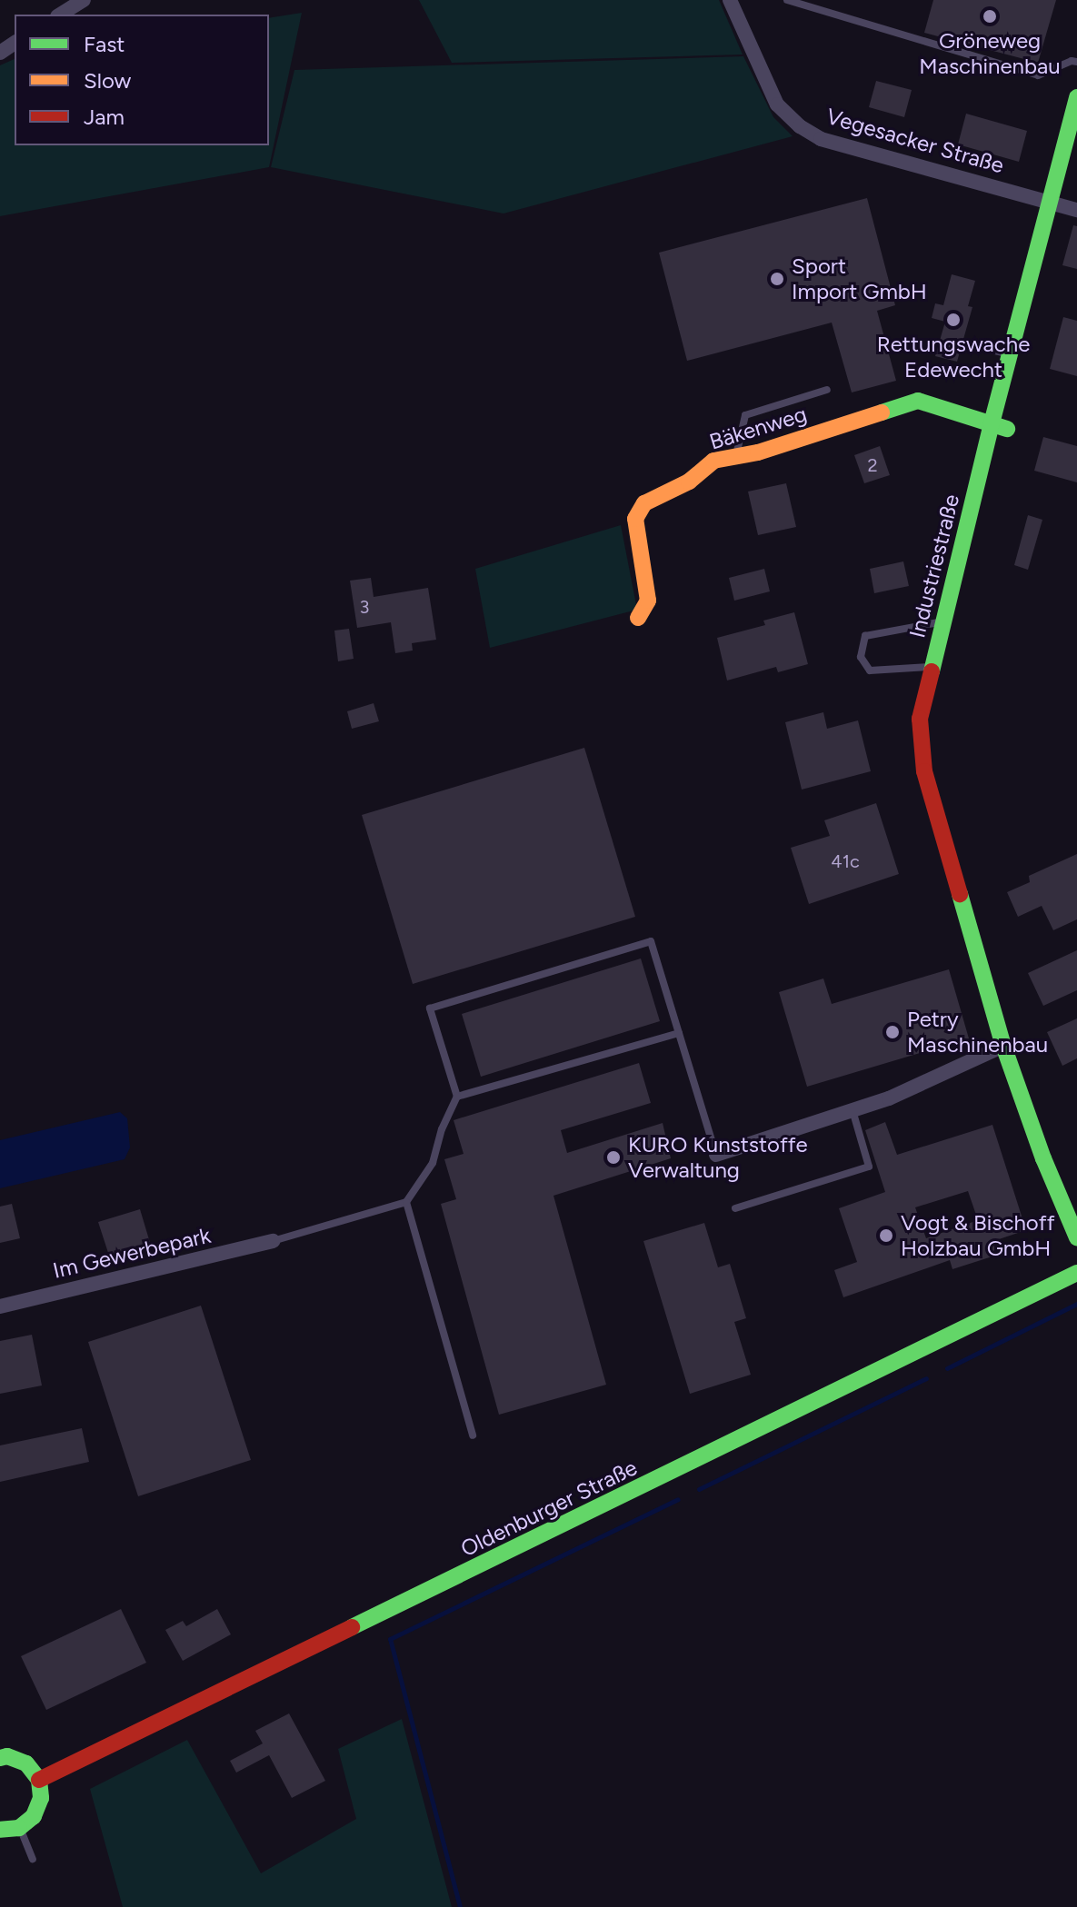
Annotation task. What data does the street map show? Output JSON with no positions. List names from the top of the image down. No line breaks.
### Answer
{"streets":{"street":["Vegesacker Straße","Bäkenweg","Industriestraße","Im Gewerbepark","Oldenburger Straße"]},"crossings":[["Vegesacker Straße","Industriestraße"],["Bäkenweg","Industriestraße"]],"places":["Gröneweg Maschinenbau","Sport Import GmbH","Rettungswache Edewecht","Petry Maschinenbau","KURO Kunststoffe Verwaltung","Vogt & Bischoff Holzbau GmbH"],"house_numbers":["2","3","41c"],"legend":["Fast","Slow","Jam"]}
